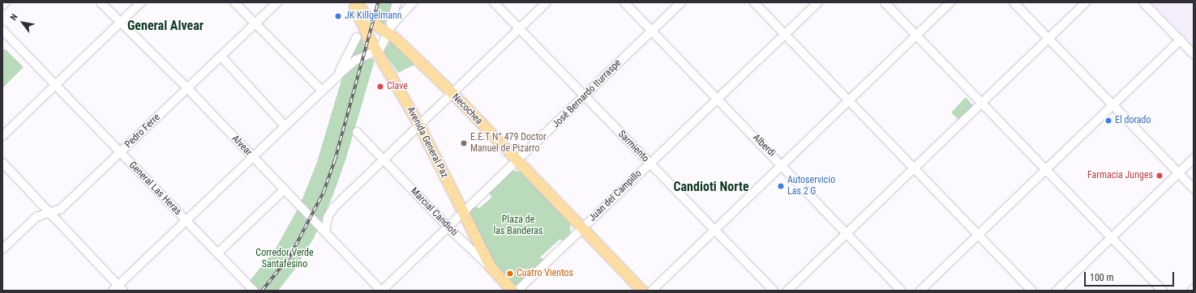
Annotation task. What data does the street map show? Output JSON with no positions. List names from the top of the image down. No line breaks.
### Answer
{"streets":{"main road":["Necochea","Avenida General Paz","Marcial Candioti"],"street":["José Bernardo Iturraspe","Pedro Ferre","Alvear","Alberdi","Sarmiento","General Las Heras","Juan del Campillo"]},"crossings":[["José Bernardo Iturraspe","Necochea"],["José Bernardo Iturraspe","Avenida General Paz"],["José Bernardo Iturraspe","Alvear"],["José Bernardo Iturraspe","Alberdi"],["José Bernardo Iturraspe","Sarmiento"],["José Bernardo Iturraspe","Marcial Candioti"],["Necochea","Juan del Campillo"],["Pedro Ferre","Alvear"],["Pedro Ferre","General Las Heras"],["Avenida General Paz","Marcial Candioti"],["Alberdi","Juan del Campillo"],["Sarmiento","Juan del Campillo"]],"districts":["General Alvear","Candioti Norte"],"parks":["Plaza de las Banderas","Corredor Verde Santafesino"],"places":["JK Killgelmann","Clave","El dorado","E.E.T N° 479 Doctor Manuel de Pizarro","Farmacia Junges","Autoservicio Las 2 G","Cuatro Vientos"],"scale_bar":"100 m","north":"top left"}
